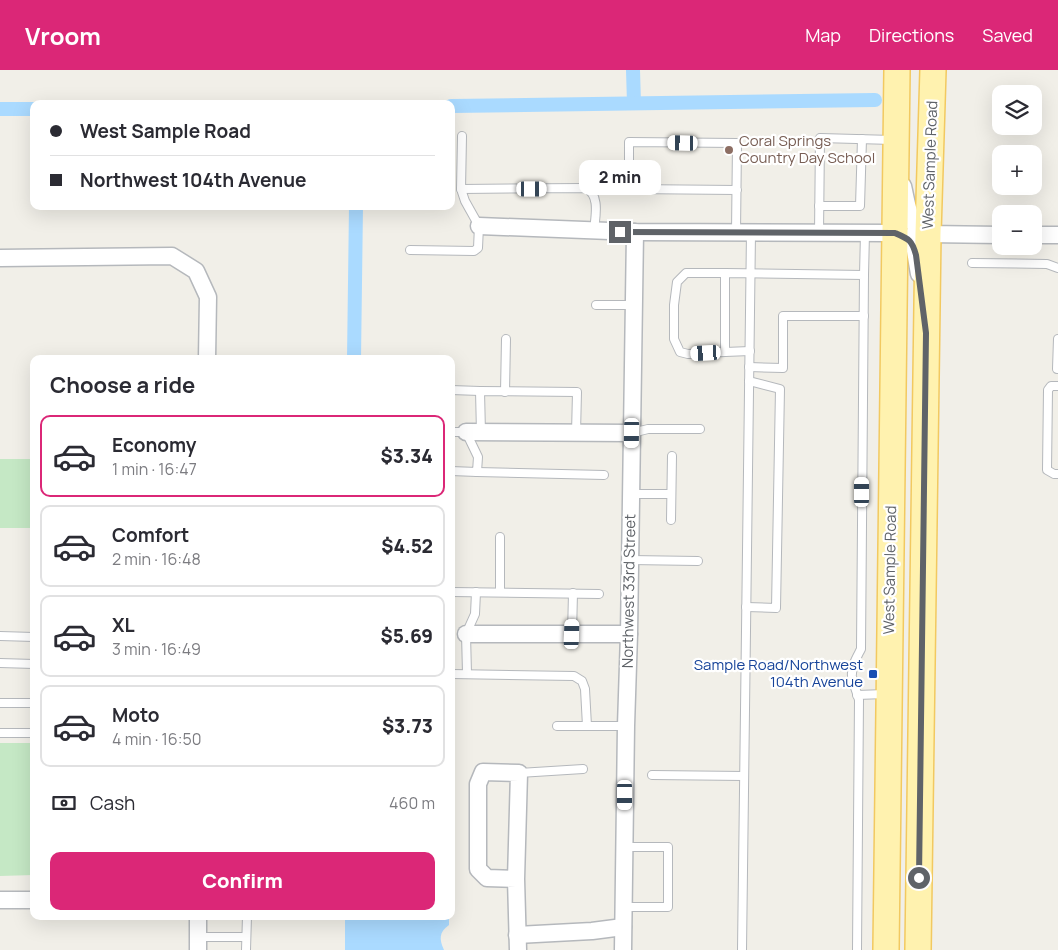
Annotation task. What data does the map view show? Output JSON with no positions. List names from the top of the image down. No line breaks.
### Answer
{"streets":{"main road":["West Sample Road"],"street":["Northwest 33rd Street"]},"places":{"other":["Coral Springs Country Day School"],"transit":["Sample Road/Northwest 104th Avenue"]},"page":{"header":"Vroom","nav":["Map","Directions","Saved"],"map_buttons":["+","−"],"banner":["West Sample Road","Northwest 104th Avenue"],"bubble":"2 min","heading":"Choose a ride","list":[{"name":"Economy","note":"1 min · 16:47","value":"$3.34"},{"name":"Comfort","note":"2 min · 16:48","value":"$4.52"},{"name":"XL","note":"3 min · 16:49","value":"$5.69"},{"name":"Moto","note":"4 min · 16:50","value":"$3.73"}],"pay":["Cash","460 m"],"buttons":"Confirm"}}
